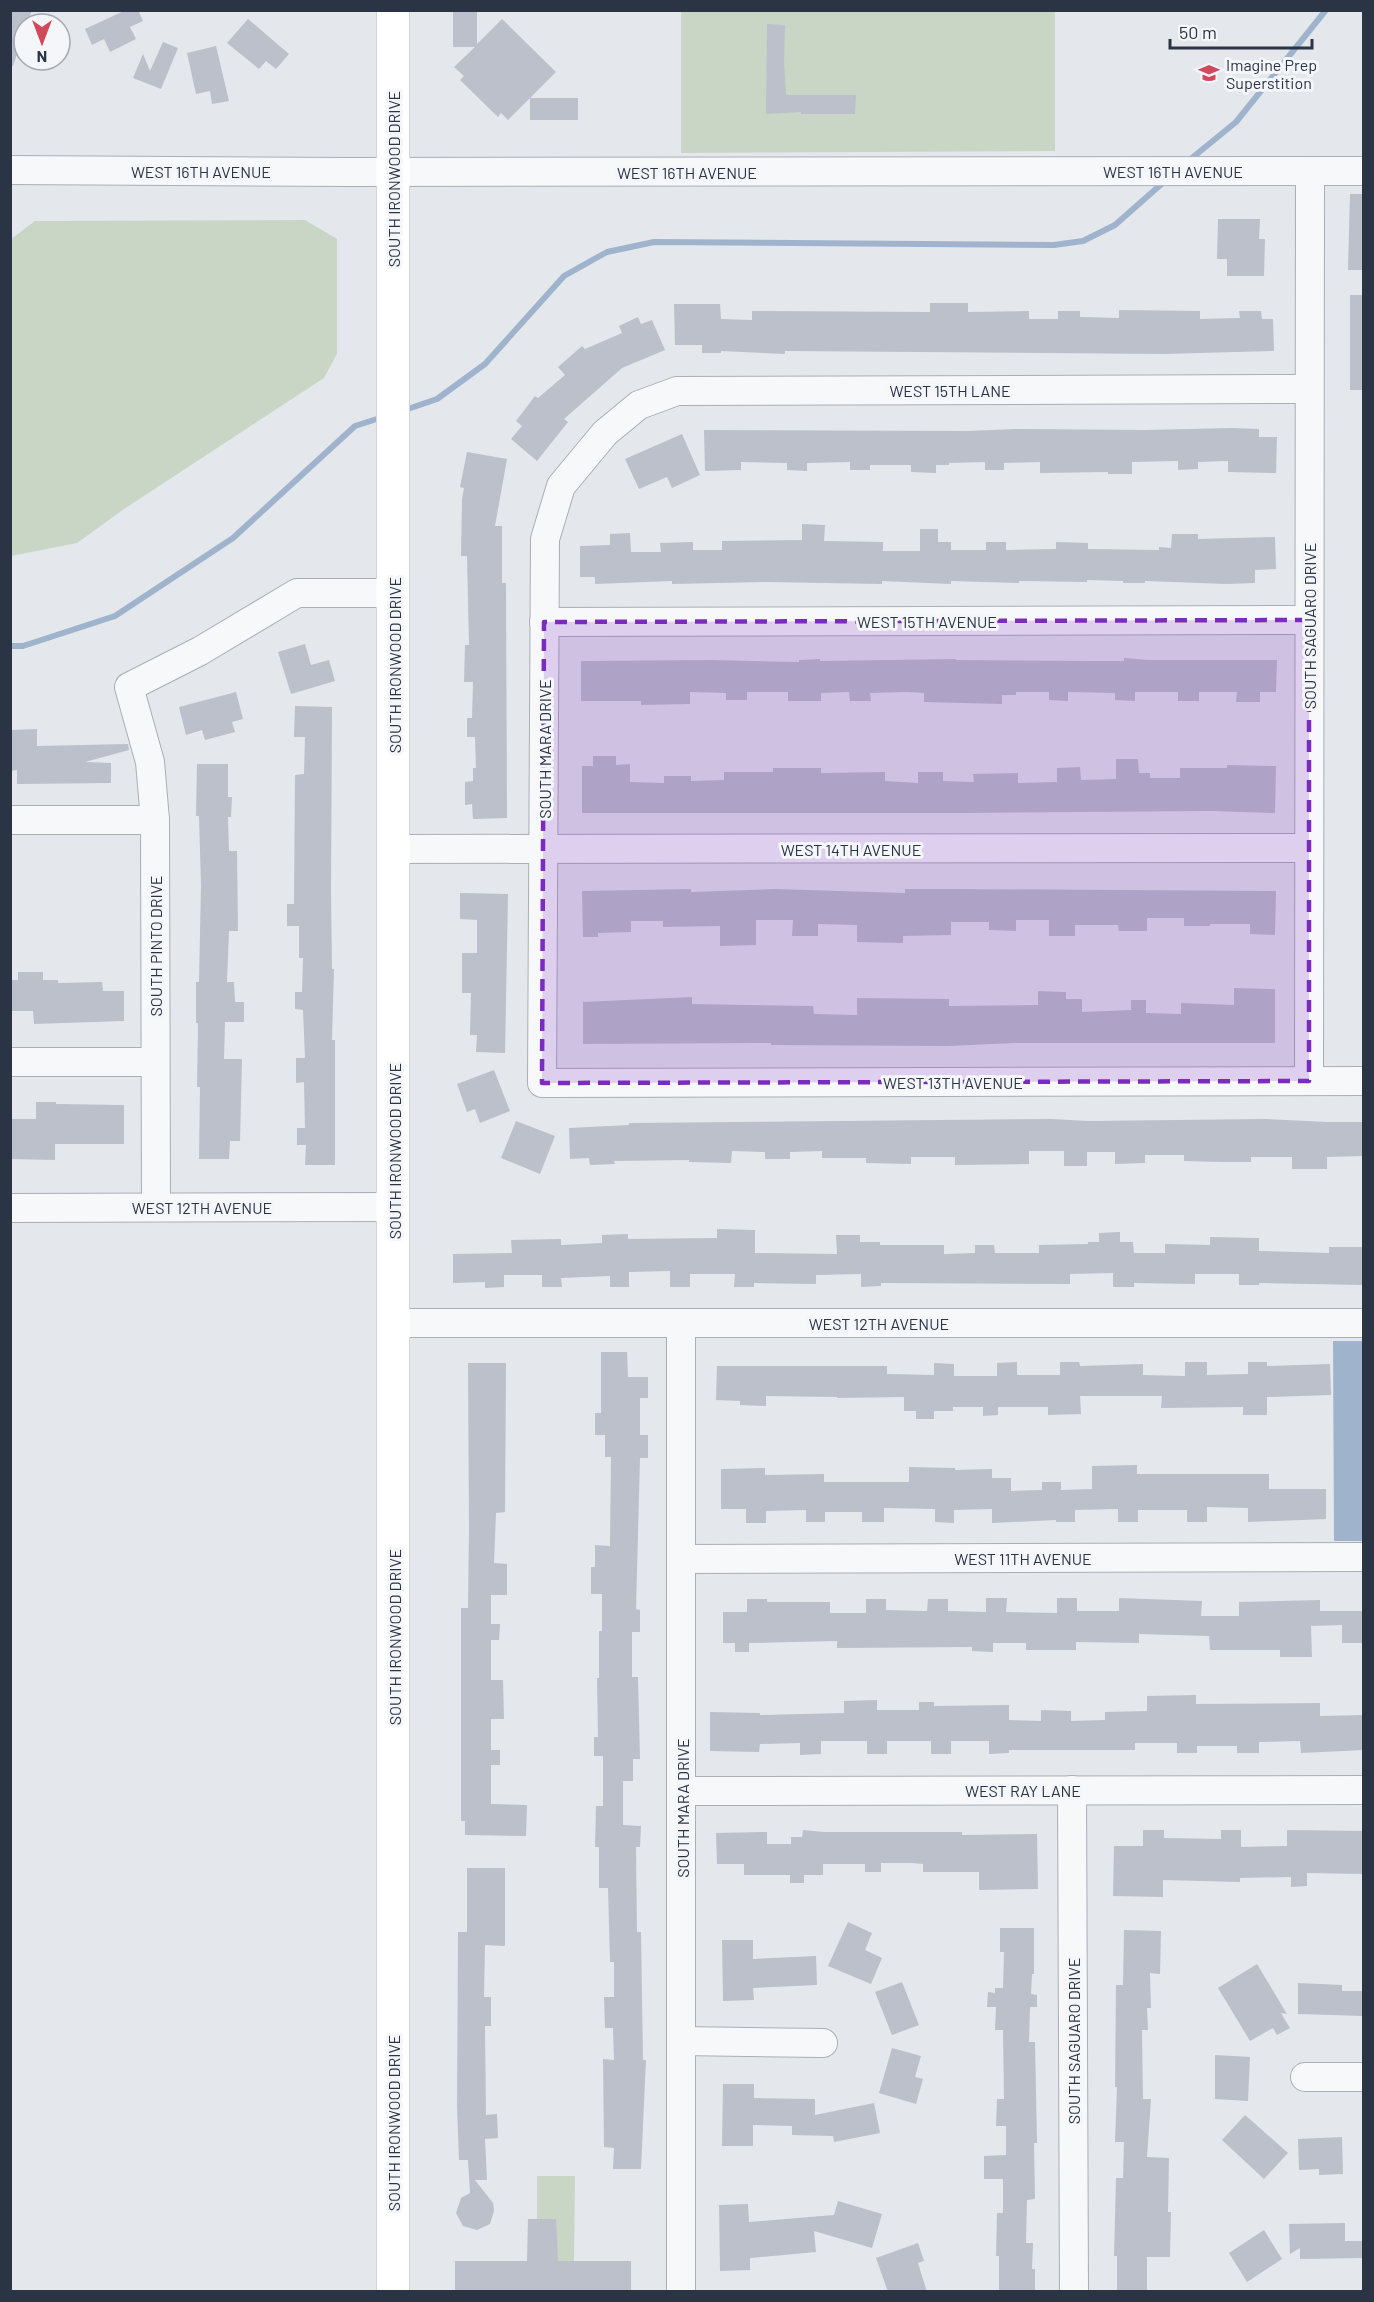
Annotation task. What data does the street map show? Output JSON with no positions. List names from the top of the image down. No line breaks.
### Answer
{"streets":{"main road":["SOUTH IRONWOOD DRIVE"],"street":["WEST 16TH AVENUE","WEST 15TH LANE","WEST 15TH AVENUE","SOUTH SAGUARO DRIVE","SOUTH MARA DRIVE","WEST 14TH AVENUE","SOUTH PINTO DRIVE","WEST 13TH AVENUE","WEST 12TH AVENUE","WEST 11TH AVENUE","WEST RAY LANE"]},"crossings":[["WEST 16TH AVENUE","SOUTH IRONWOOD DRIVE"],["WEST 16TH AVENUE","SOUTH SAGUARO DRIVE"],["SOUTH IRONWOOD DRIVE","WEST 14TH AVENUE"],["SOUTH IRONWOOD DRIVE","SOUTH PINTO DRIVE"],["SOUTH IRONWOOD DRIVE","WEST 12TH AVENUE"],["WEST 15TH LANE","SOUTH SAGUARO DRIVE"],["WEST 15TH LANE","SOUTH MARA DRIVE"],["WEST 15TH AVENUE","SOUTH SAGUARO DRIVE"],["WEST 15TH AVENUE","SOUTH MARA DRIVE"],["SOUTH SAGUARO DRIVE","WEST 14TH AVENUE"],["SOUTH SAGUARO DRIVE","WEST 13TH AVENUE"],["SOUTH SAGUARO DRIVE","WEST RAY LANE"],["SOUTH MARA DRIVE","WEST 14TH AVENUE"],["SOUTH MARA DRIVE","WEST 13TH AVENUE"],["SOUTH MARA DRIVE","WEST 12TH AVENUE"],["SOUTH MARA DRIVE","WEST 11TH AVENUE"],["SOUTH MARA DRIVE","WEST RAY LANE"],["SOUTH PINTO DRIVE","WEST 12TH AVENUE"]],"places":{"school or university":["Imagine Prep Superstition"]},"scale_bar":"50 m","north":"bottom"}
